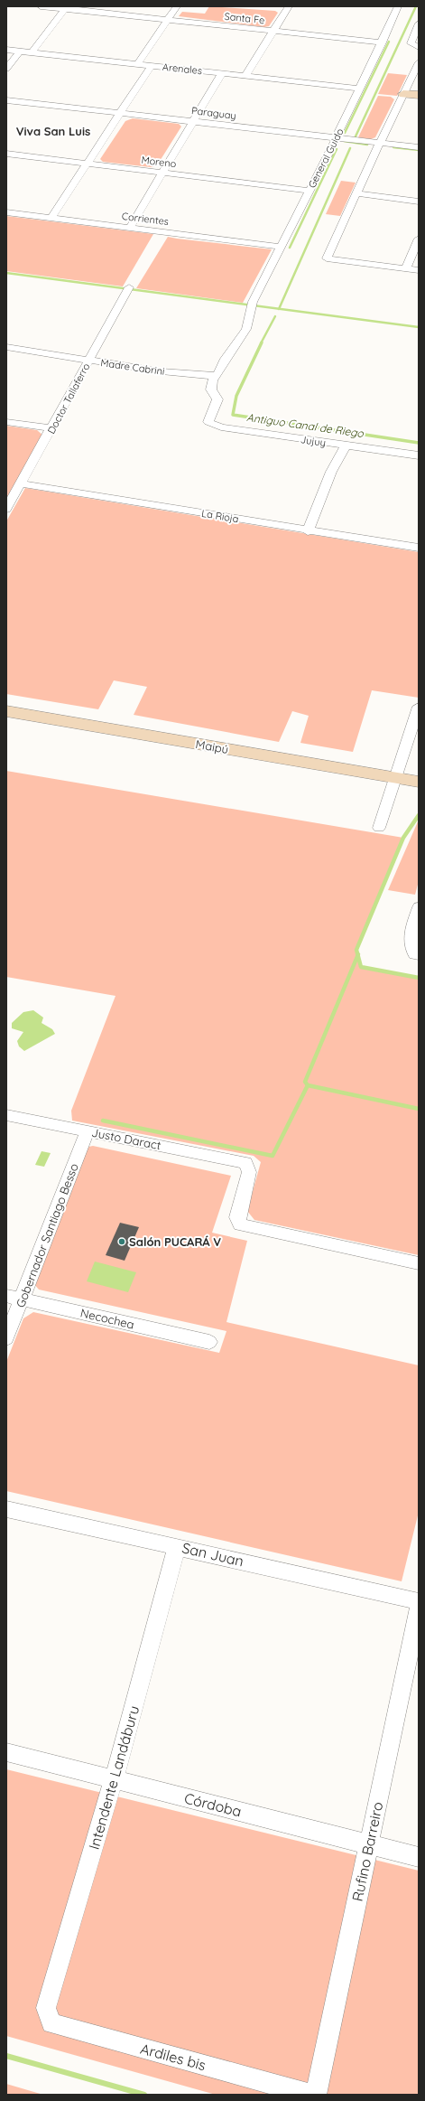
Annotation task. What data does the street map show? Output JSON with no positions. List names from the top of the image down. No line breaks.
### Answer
{"streets":{"street":["Santa Fe","Arenales","Paraguay","General Guido","Moreno","Corrientes","Madre Cabrini","Doctor Tallaferro","Jujuy","La Rioja","Maipú","Justo Daract","Gobernador Santiago Besso","Necochea","San Juan","Intendente Landáburu","Córdoba","Rufino Barreiro","Ardiles bis"]},"crossings":[["Santa Fe","General Guido"],["Arenales","General Guido"],["Paraguay","General Guido"],["General Guido","Moreno"],["General Guido","Corrientes"],["General Guido","Madre Cabrini"],["General Guido","Jujuy"],["Madre Cabrini","Doctor Tallaferro"],["Doctor Tallaferro","La Rioja"],["Justo Daract","Gobernador Santiago Besso"],["Gobernador Santiago Besso","Necochea"],["San Juan","Intendente Landáburu"],["Intendente Landáburu","Córdoba"],["Intendente Landáburu","Ardiles bis"],["Córdoba","Rufino Barreiro"]],"districts":["Viva San Luis"],"water":["Antiguo Canal de Riego"],"places":["Salón PUCARÁ V"]}
